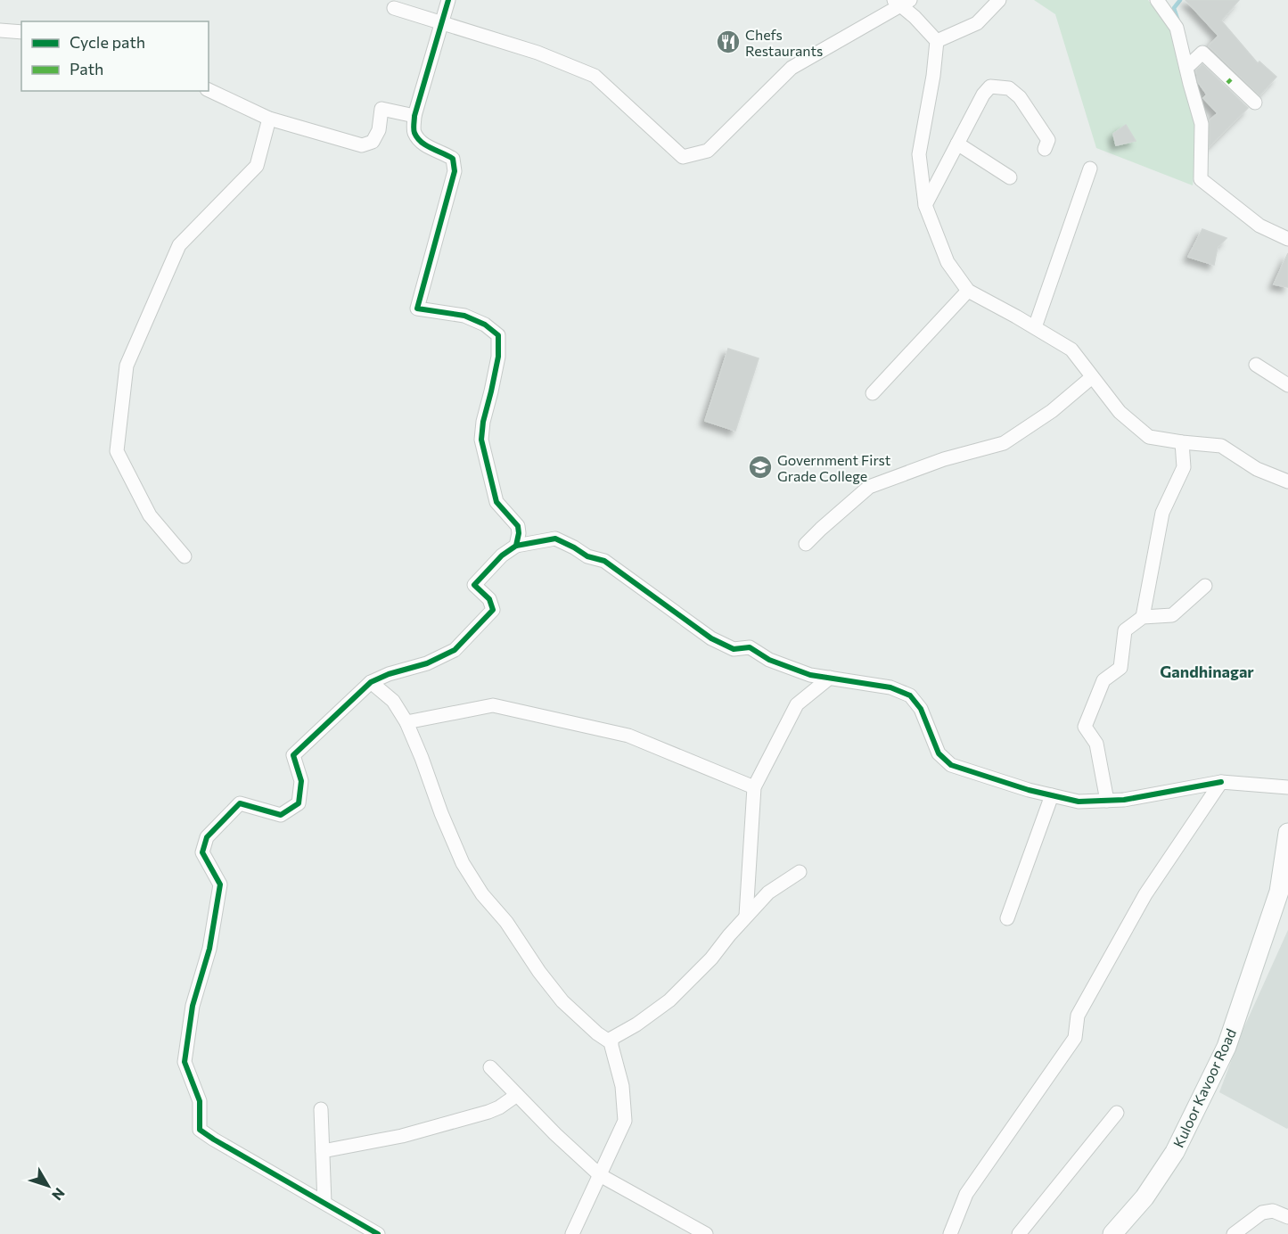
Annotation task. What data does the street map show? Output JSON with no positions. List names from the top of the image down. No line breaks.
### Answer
{"streets":{"main road":["Kuloor Kavoor Road"]},"districts":["Gandhinagar"],"places":{"restaurant":["Chefs Restaurants"],"school or university":["Government First Grade College"]},"legend":["Cycle path","Path"],"north":"bottom right"}
